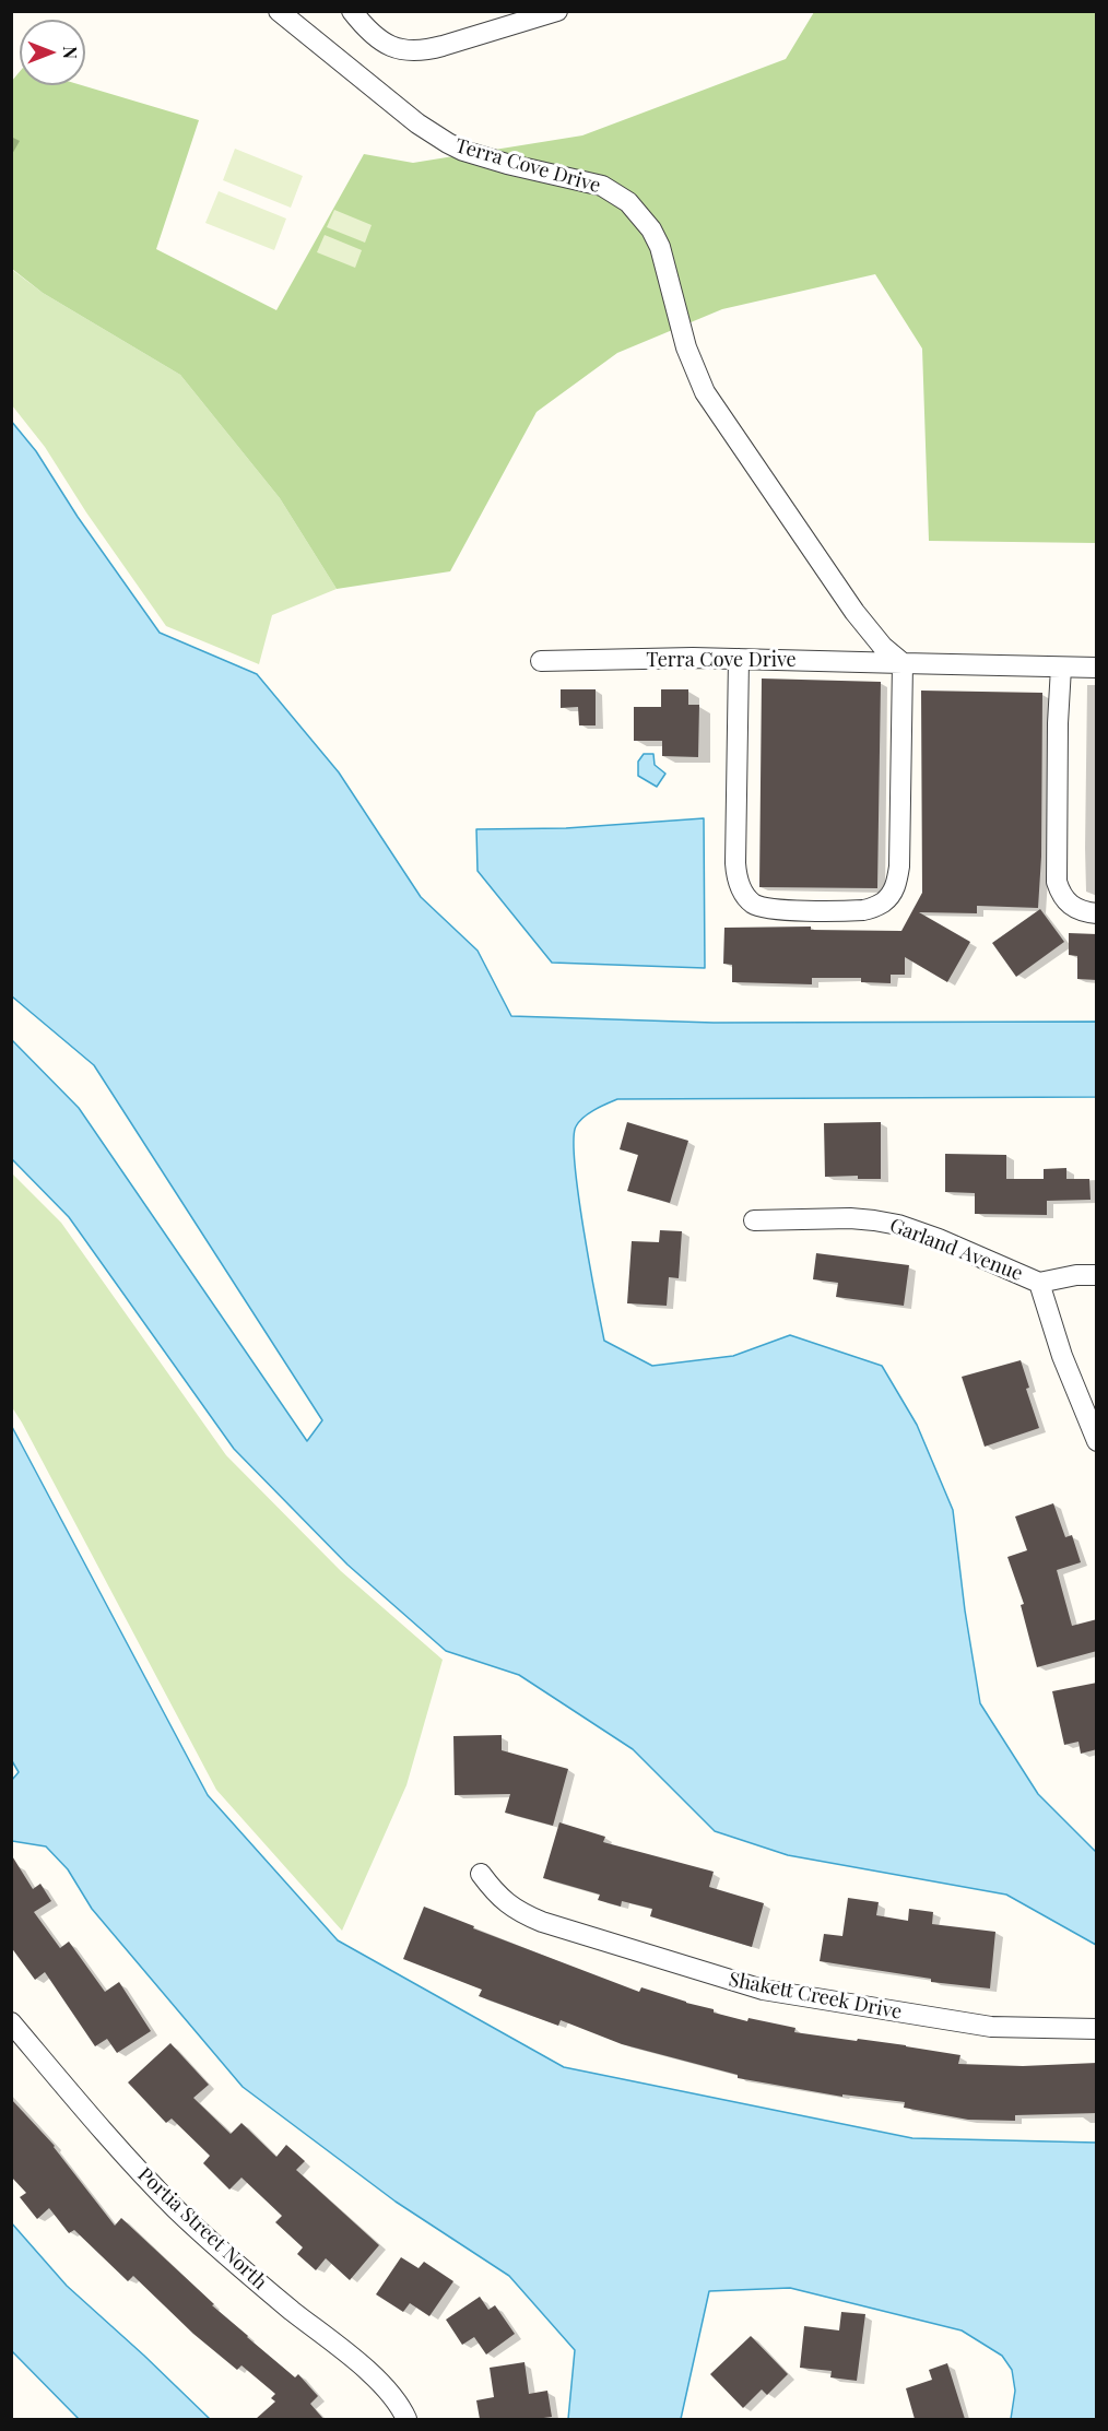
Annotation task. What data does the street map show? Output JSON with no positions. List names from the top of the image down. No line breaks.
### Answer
{"streets":{"street":["Terra Cove Drive","Garland Avenue","Shakett Creek Drive","Portia Street North"]},"north":"right"}
